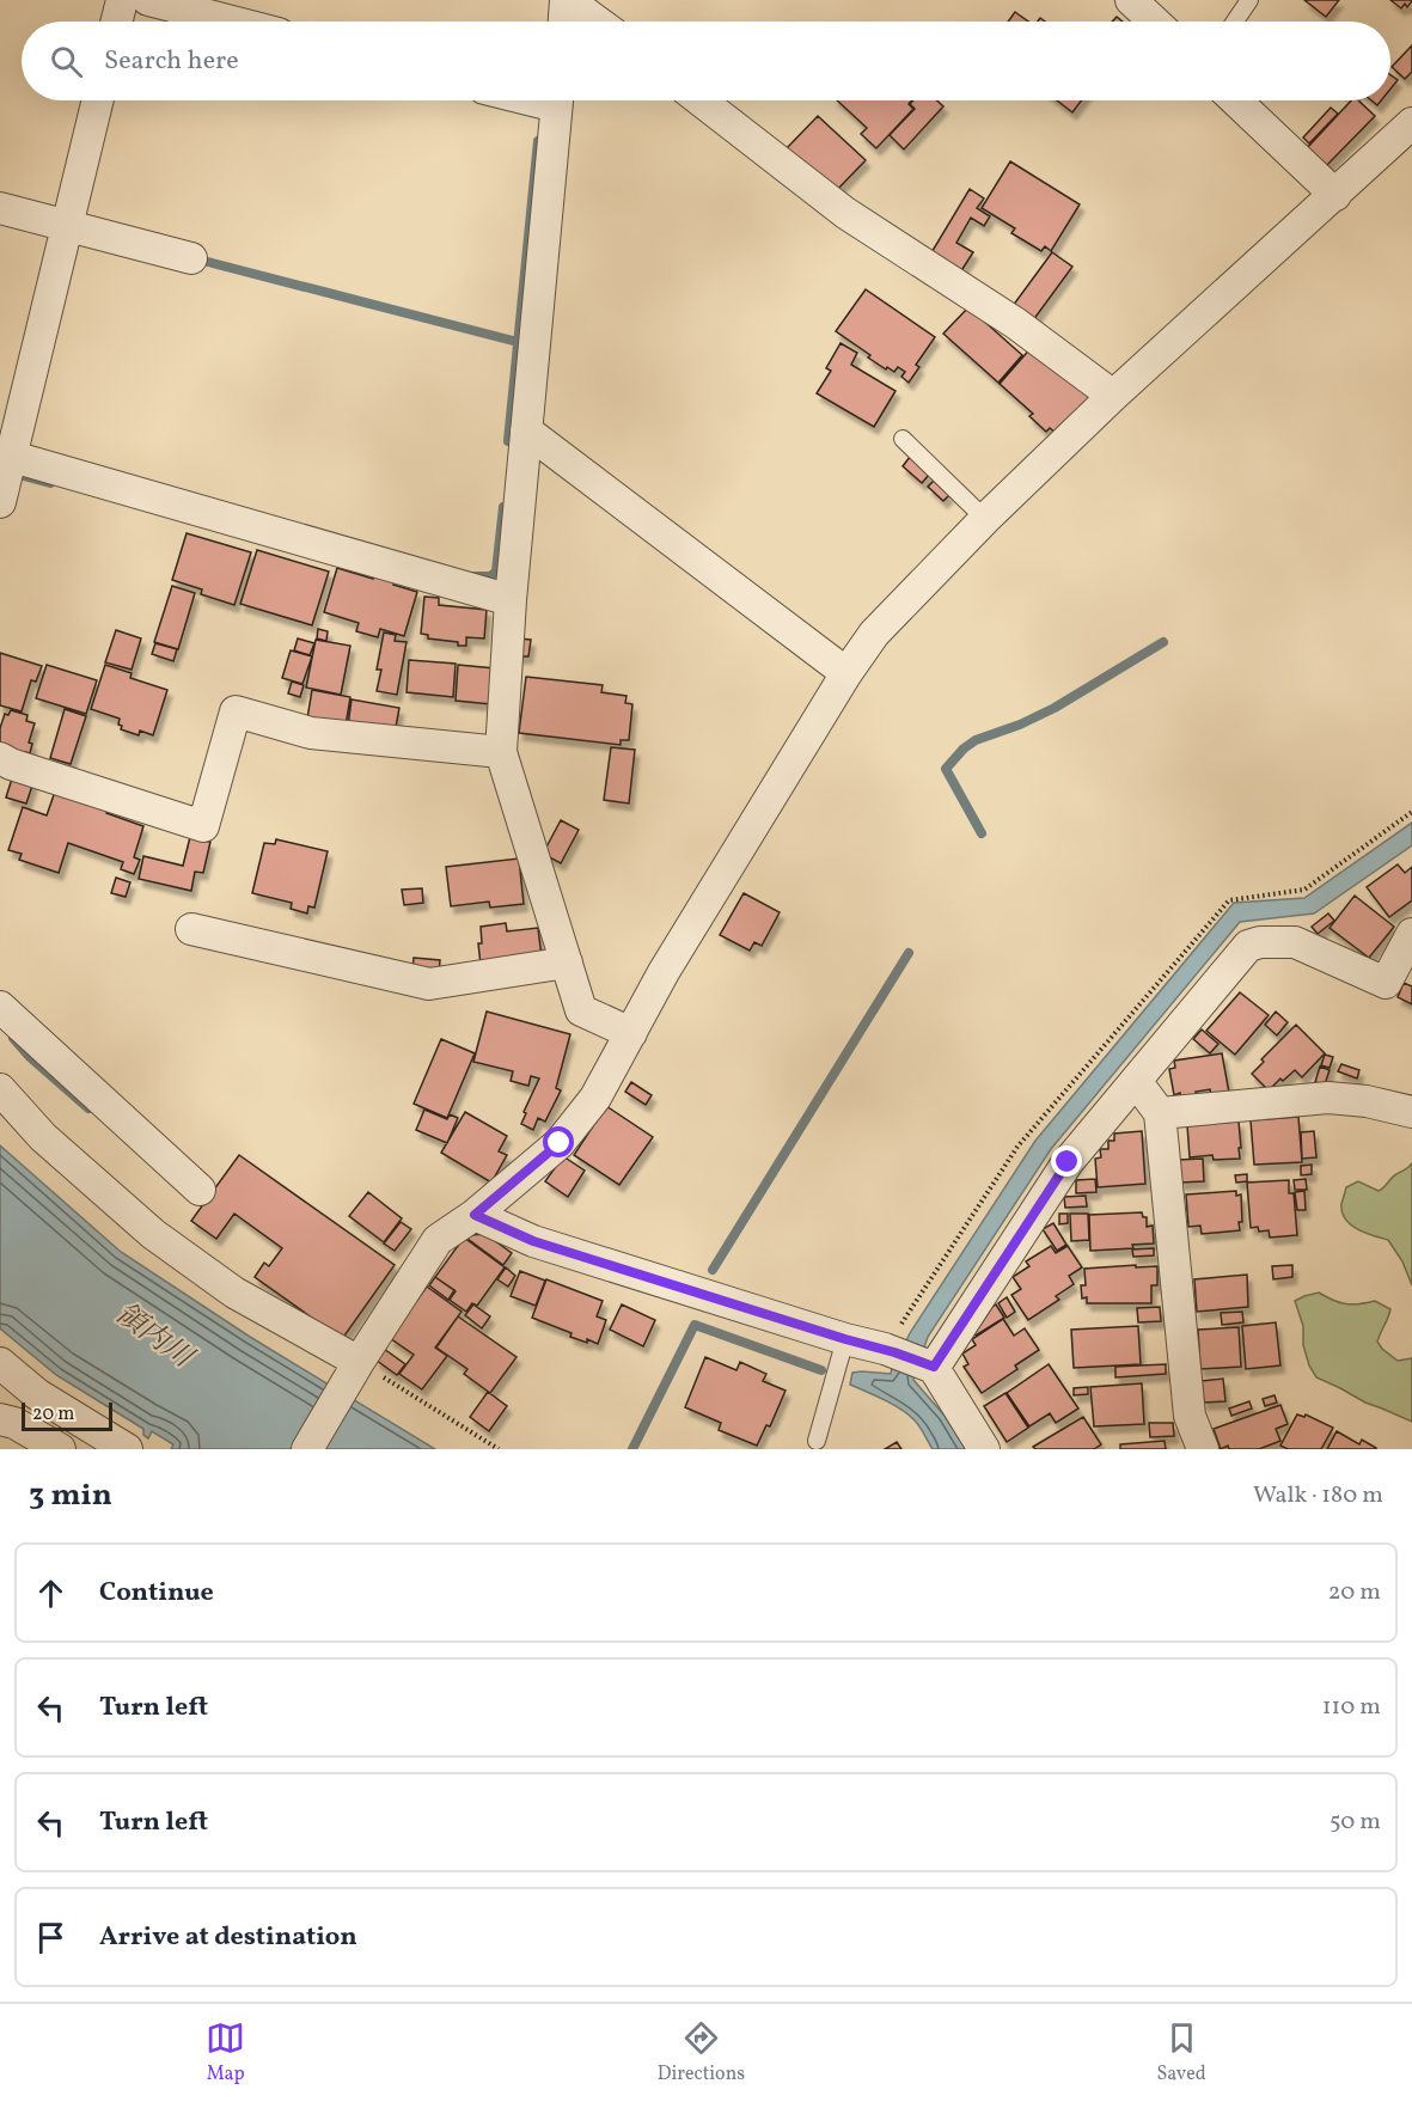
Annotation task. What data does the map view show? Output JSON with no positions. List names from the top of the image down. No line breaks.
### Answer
{"water":["領内川"],"scale_bar":"20 m","page":{"search":"Search here","scale":"20 m","heading":["3 min","Walk · 180 m"],"list":[["Continue","20 m"],["Turn left","110 m"],["Turn left","50 m"],"Arrive at destination"],"nav":["Map","Directions","Saved"]}}
